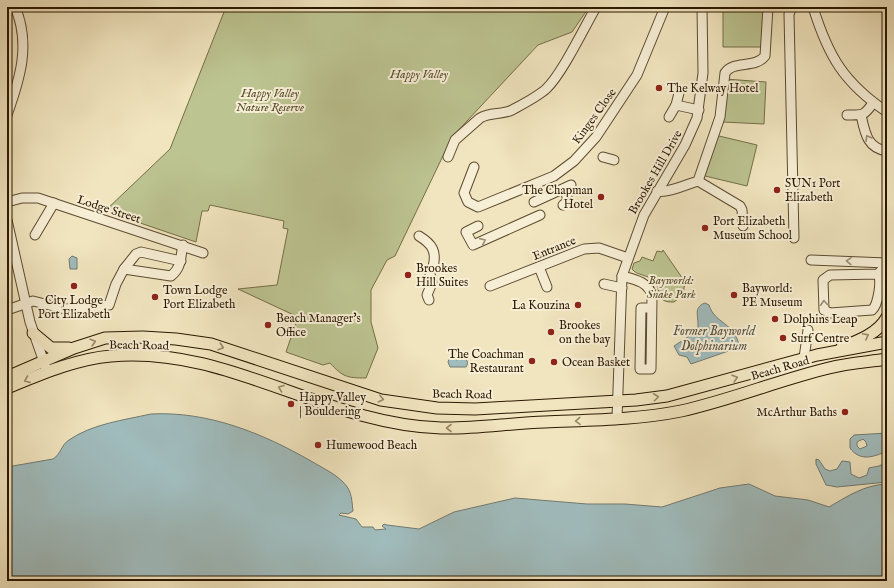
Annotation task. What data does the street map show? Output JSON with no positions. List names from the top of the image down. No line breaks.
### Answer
{"streets":{"main road":["Beach Road"],"street":["Kinges Close","Brookes Hill Drive","Lodge Street","Entrance"]},"crossings":[["Brookes Hill Drive","Entrance"],["Brookes Hill Drive","Beach Road"]],"water":["Former Bayworld Dolphinarium"],"parks":["Happy Valley","Happy Valley Nature Reserve","Bayworld: Snake Park"],"places":["The Kelway Hotel","SUN1 Port Elizabeth","The Chapman Hotel","Port Elizabeth Museum School","Brookes Hill Suites","City Lodge Port Elizabeth","Bayworld: PE Museum","Town Lodge Port Elizabeth","La Kouzina","Dolphins Leap","Beach Manager's Office","Brookes on the bay","Surf Centre","The Coachman Restaurant","Ocean Basket","Happy Valley | Bouldering","McArthur Baths","Humewood Beach"]}
